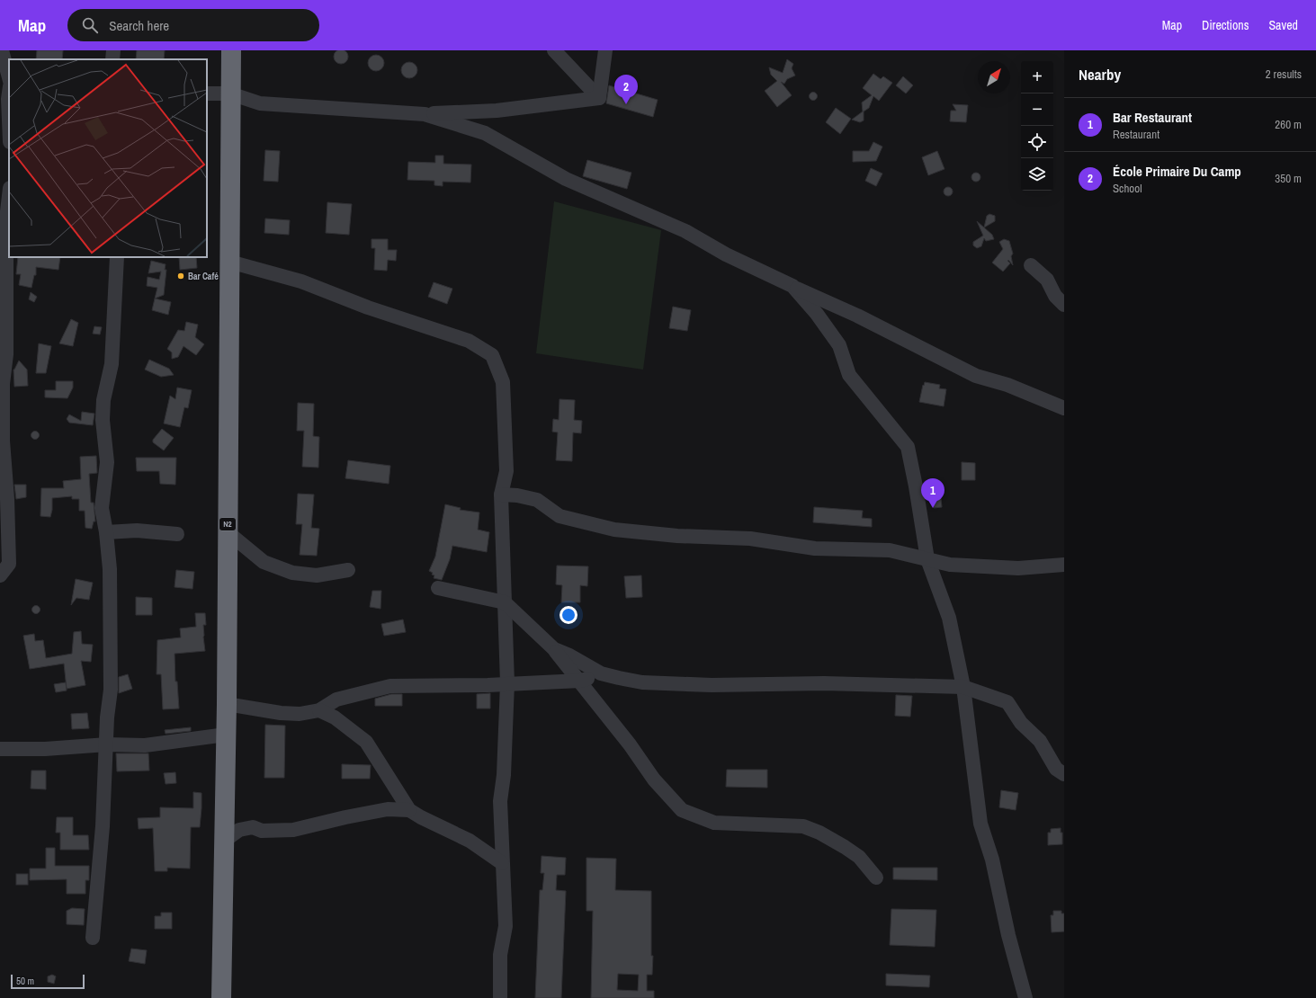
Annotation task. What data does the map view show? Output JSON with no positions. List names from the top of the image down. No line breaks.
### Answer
{"streets":{"highway":["N2"]},"places":["Bar Café"],"scale_bar":"50 m","north":"top right","page":{"header":"Map","search":"Search here","nav":["Map","Directions","Saved"],"heading":["Nearby","2 results"],"map_buttons":["+","−"],"pins":["2","1"],"list":[{"mark":"1","name":"Bar Restaurant","note":"Restaurant","value":"260 m"},{"mark":"2","name":"École Primaire Du Camp","note":"School","value":"350 m"}],"scale":"50 m"}}
